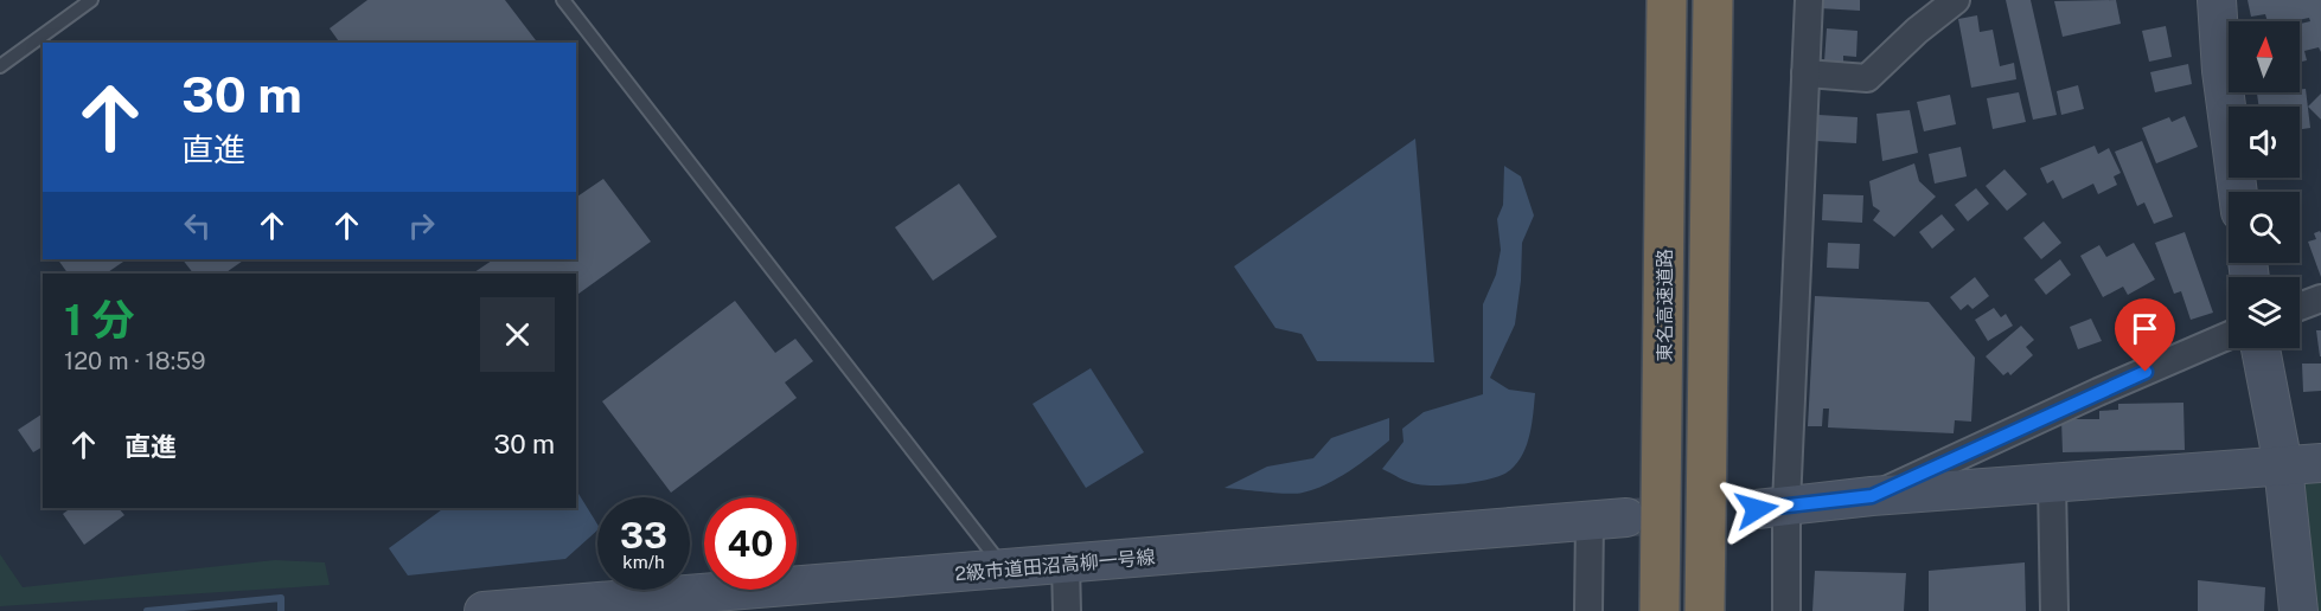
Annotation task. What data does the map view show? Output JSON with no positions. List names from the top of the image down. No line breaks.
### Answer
{"streets":{"highway":["東名高速道路"],"street":["2級市道田沼高柳一号線"]},"north":"top","page":{"turn":["30 m","直進"],"heading":["1 分","120 m · 18:59"],"list":[{"name":"直進","value":"30 m"}],"speed":"33 km/h","limit":"40"}}
